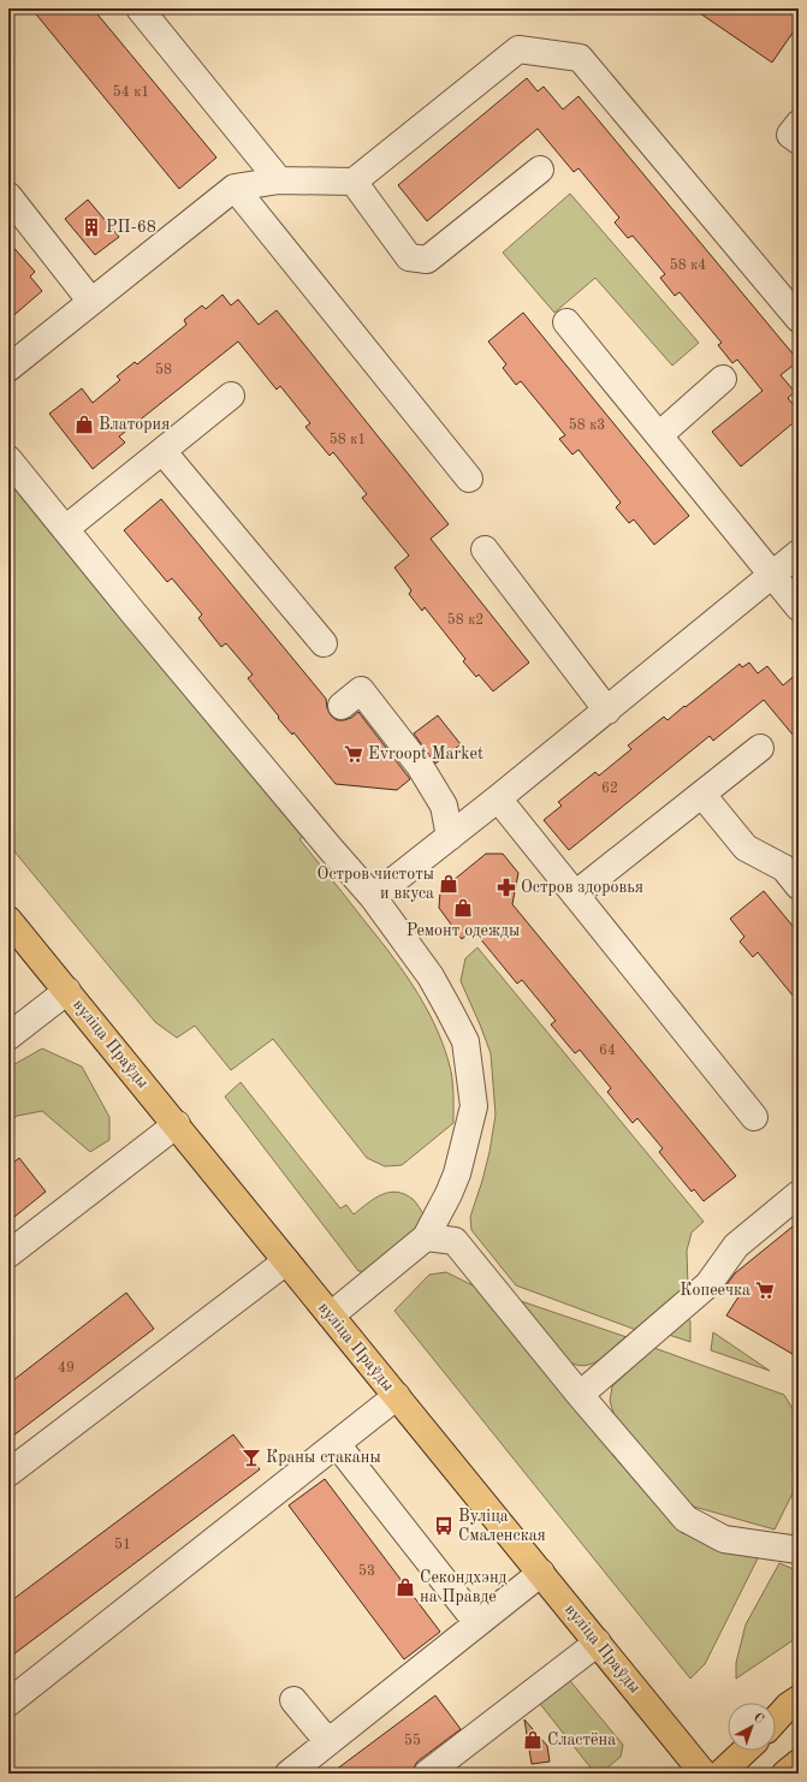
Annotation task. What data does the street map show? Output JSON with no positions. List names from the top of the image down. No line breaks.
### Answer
{"streets":{"main road":["вуліца Праўды"]},"places":{"building":["РП-68"],"shop":["Влатория","Остров чистоты и вкуса","Ремонт одежды","Секондхэнд на Правде","Сластёна"],"supermarket":["Evroopt Market","Копеечка"],"pharmacy":["Остров здоровья"],"bar":["Краны стаканы"],"bus stop":["Вуліца Смаленская"]},"house_numbers":["54 к1","58 к4","58","58 к3","58 к1","58 к2","62","64","49","51","53","55"],"north":"top right"}
